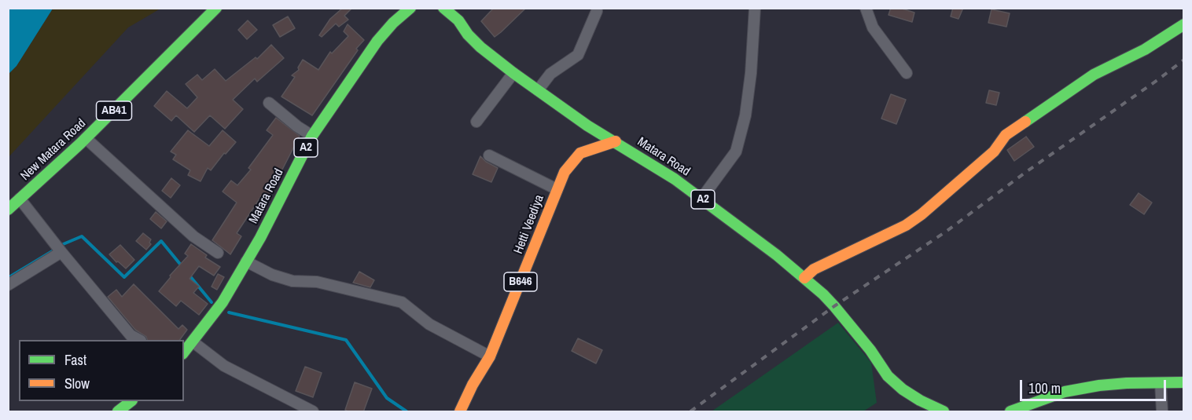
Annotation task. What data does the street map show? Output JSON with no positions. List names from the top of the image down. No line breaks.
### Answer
{"streets":{"main road":["AB41","A2","New Matara Road","Matara Road","Hetti Veediya","B646"]},"crossings":[["Matara Road","Hetti Veediya"]],"legend":["Fast","Slow"],"scale_bar":"100 m"}
